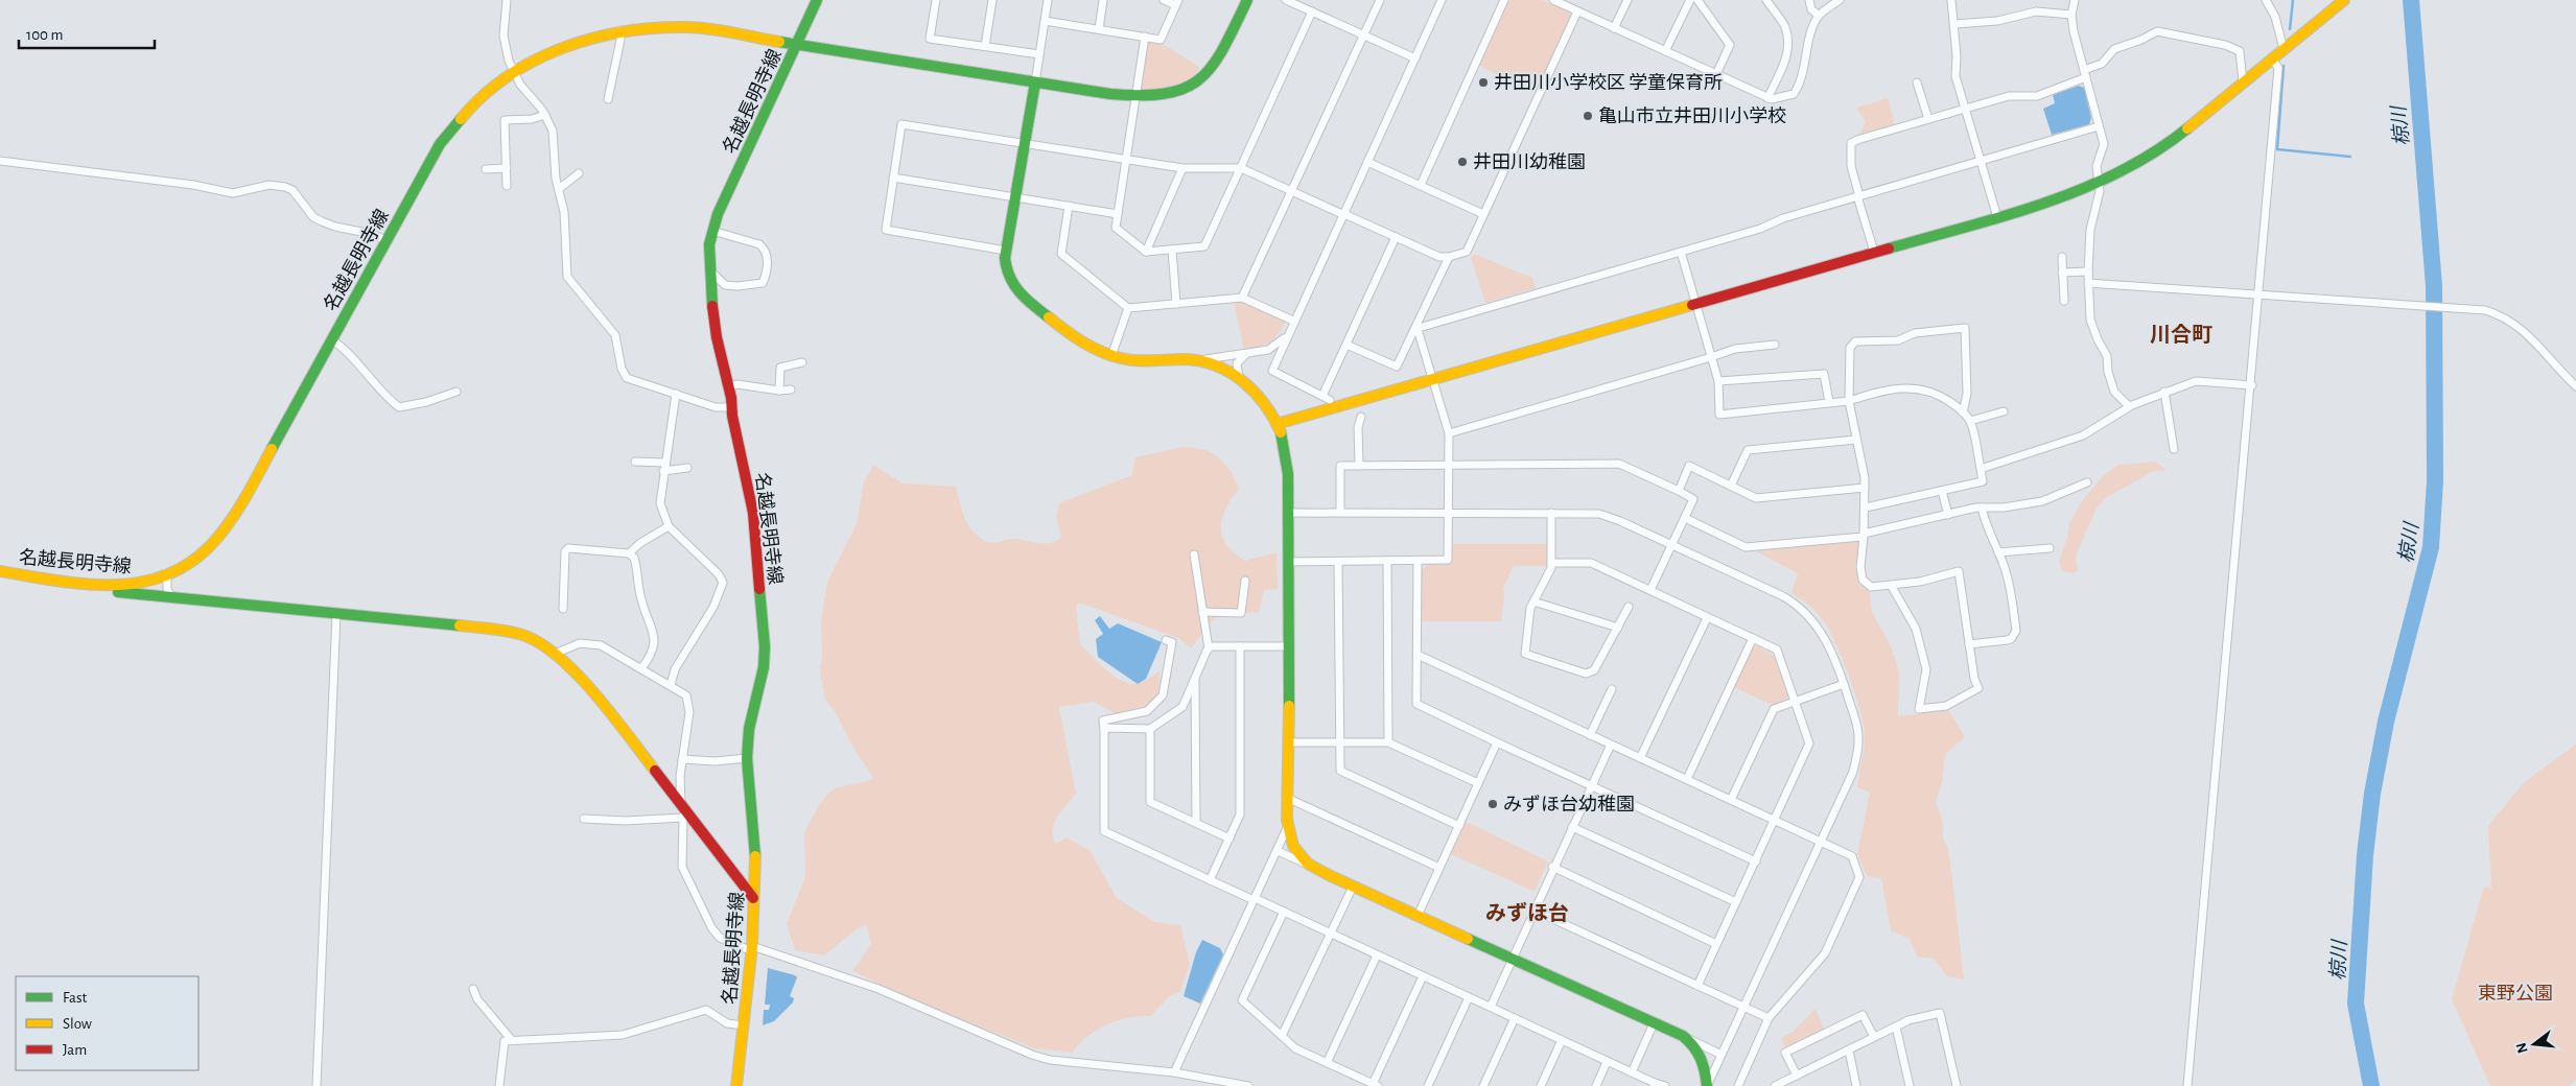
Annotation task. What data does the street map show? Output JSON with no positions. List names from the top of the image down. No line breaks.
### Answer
{"streets":{"street":["名越長明寺線"]},"districts":["川合町","みずほ台"],"water":["椋川"],"parks":["東野公園"],"places":["井田川小学校区 学童保育所","亀山市立井田川小学校","井田川幼稚園","みずほ台幼稚園"],"legend":["Fast","Slow","Jam"],"scale_bar":"100 m","north":"left"}
